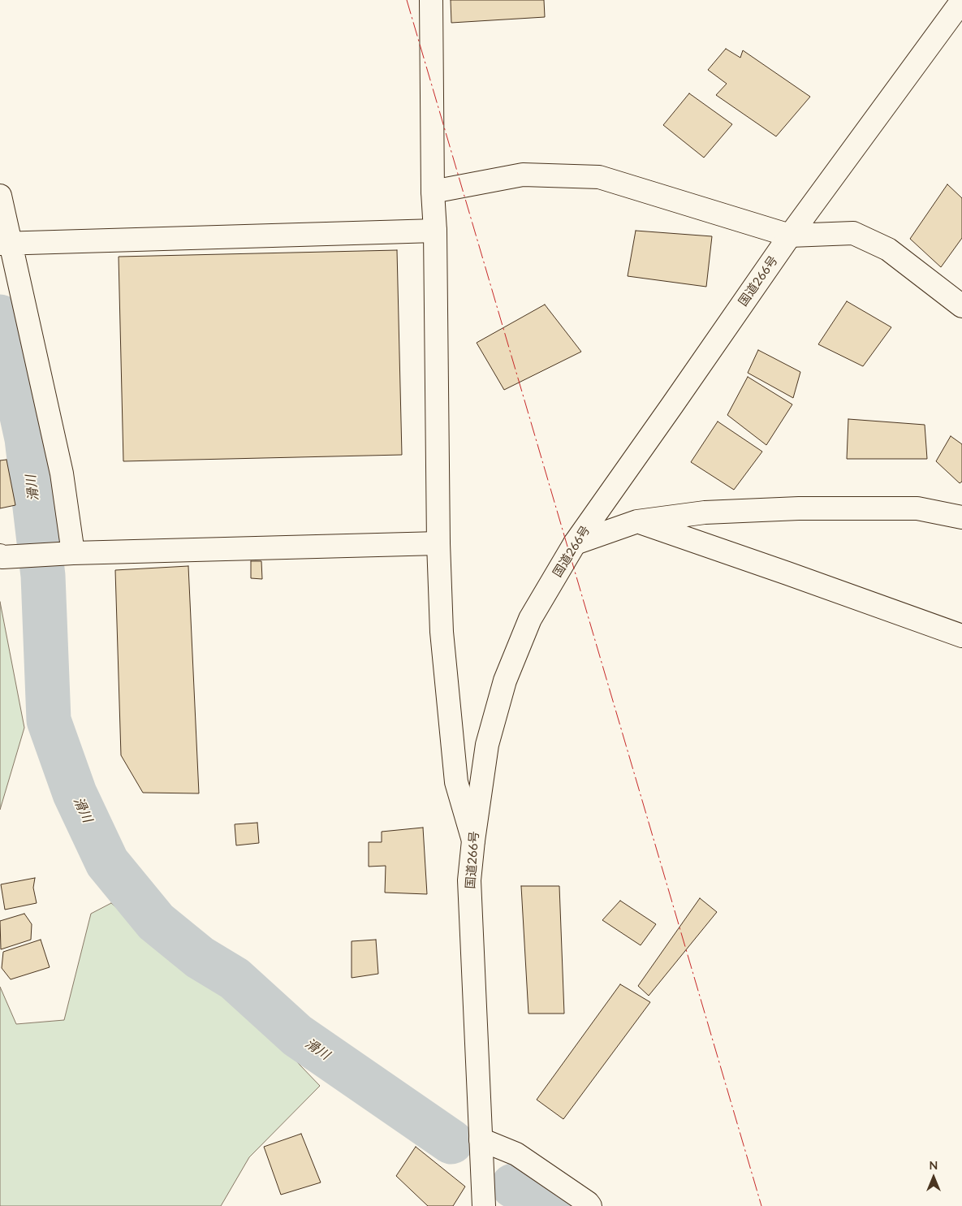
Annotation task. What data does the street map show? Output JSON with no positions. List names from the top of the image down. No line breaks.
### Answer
{"streets":{"main road":["国道266号"]},"water":["滑川"],"north":"top"}
